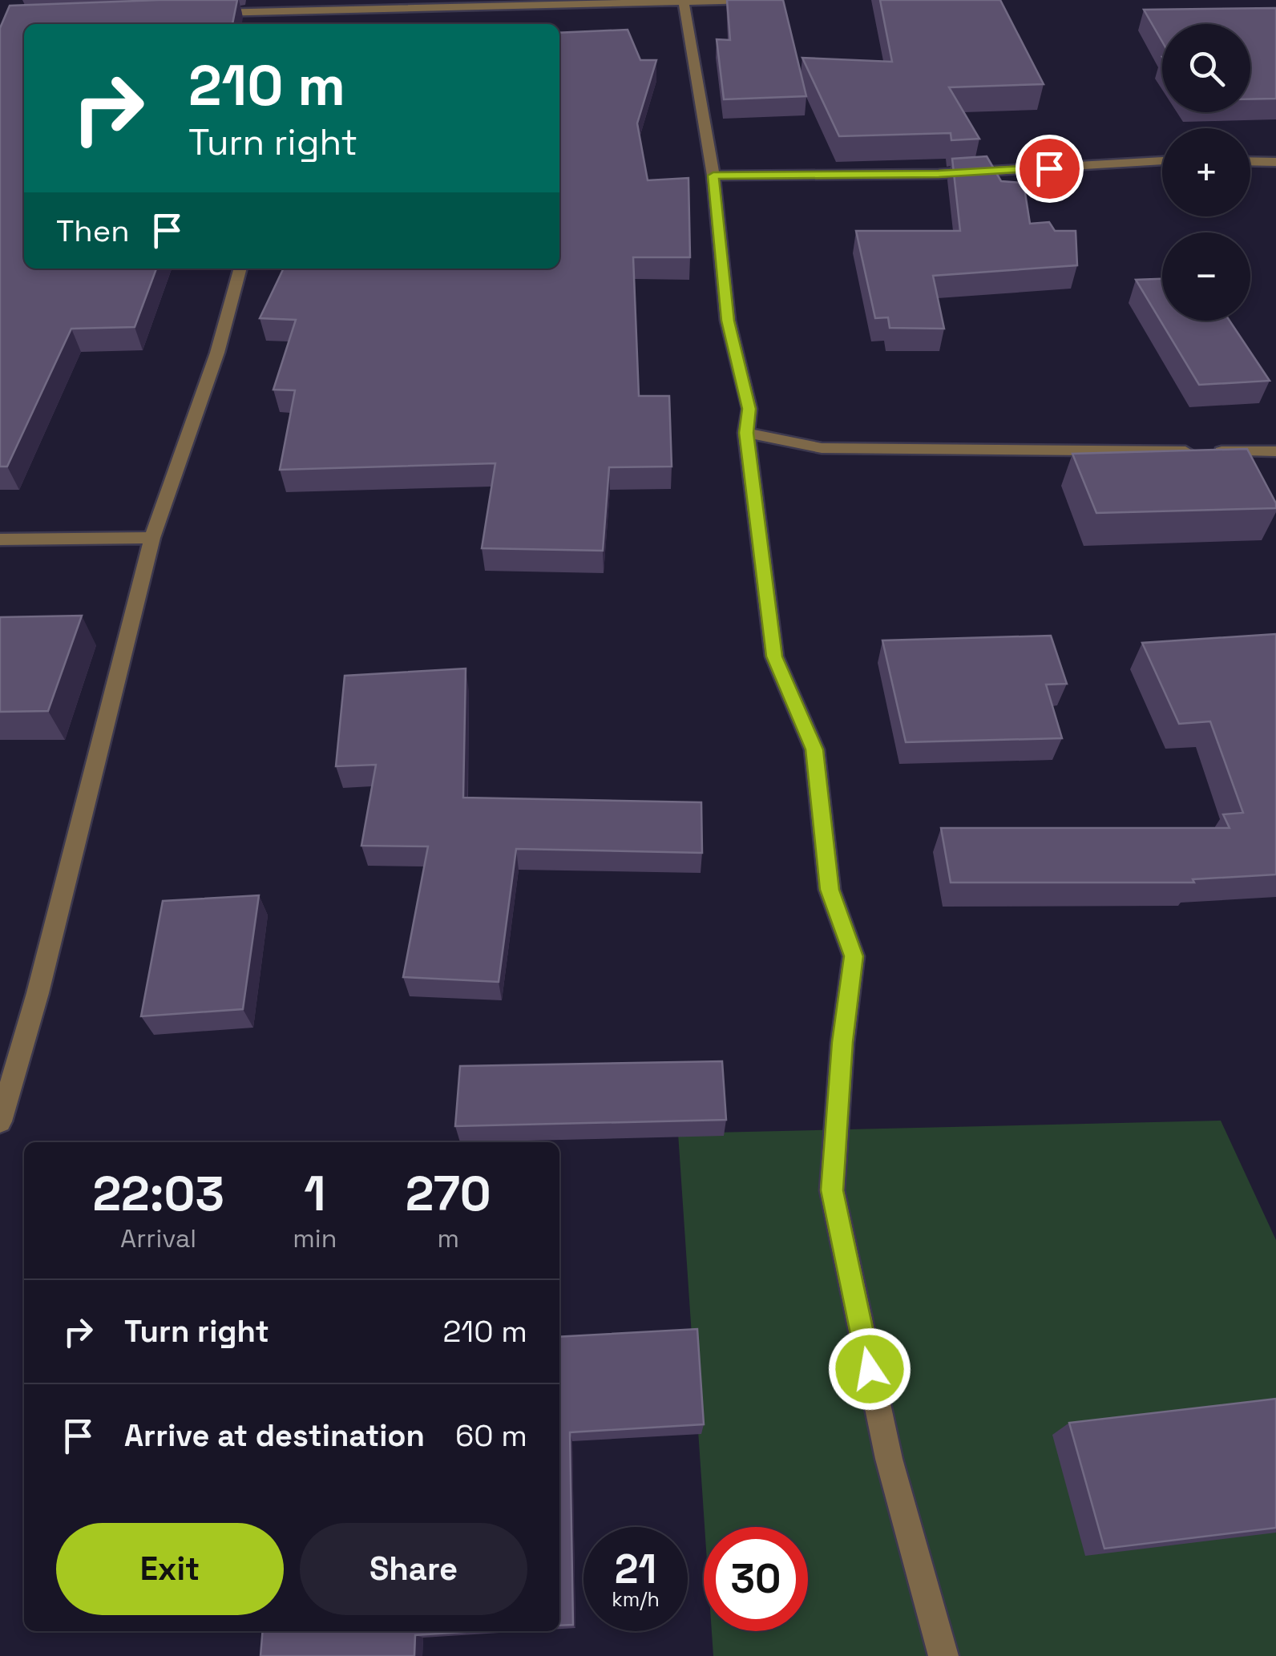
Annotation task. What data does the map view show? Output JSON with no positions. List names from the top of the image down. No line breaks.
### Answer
{"page":{"map_buttons":["+","−"],"turn":["210 m","Turn right"],"then":"Then","eta":["22:03","Arrival","1","min","270","m"],"list":[{"name":"Turn right","value":"210 m"},{"name":"Arrive at destination","value":"60 m"}],"buttons":["Exit","Share"],"speed":"21 km/h","limit":"30"}}
